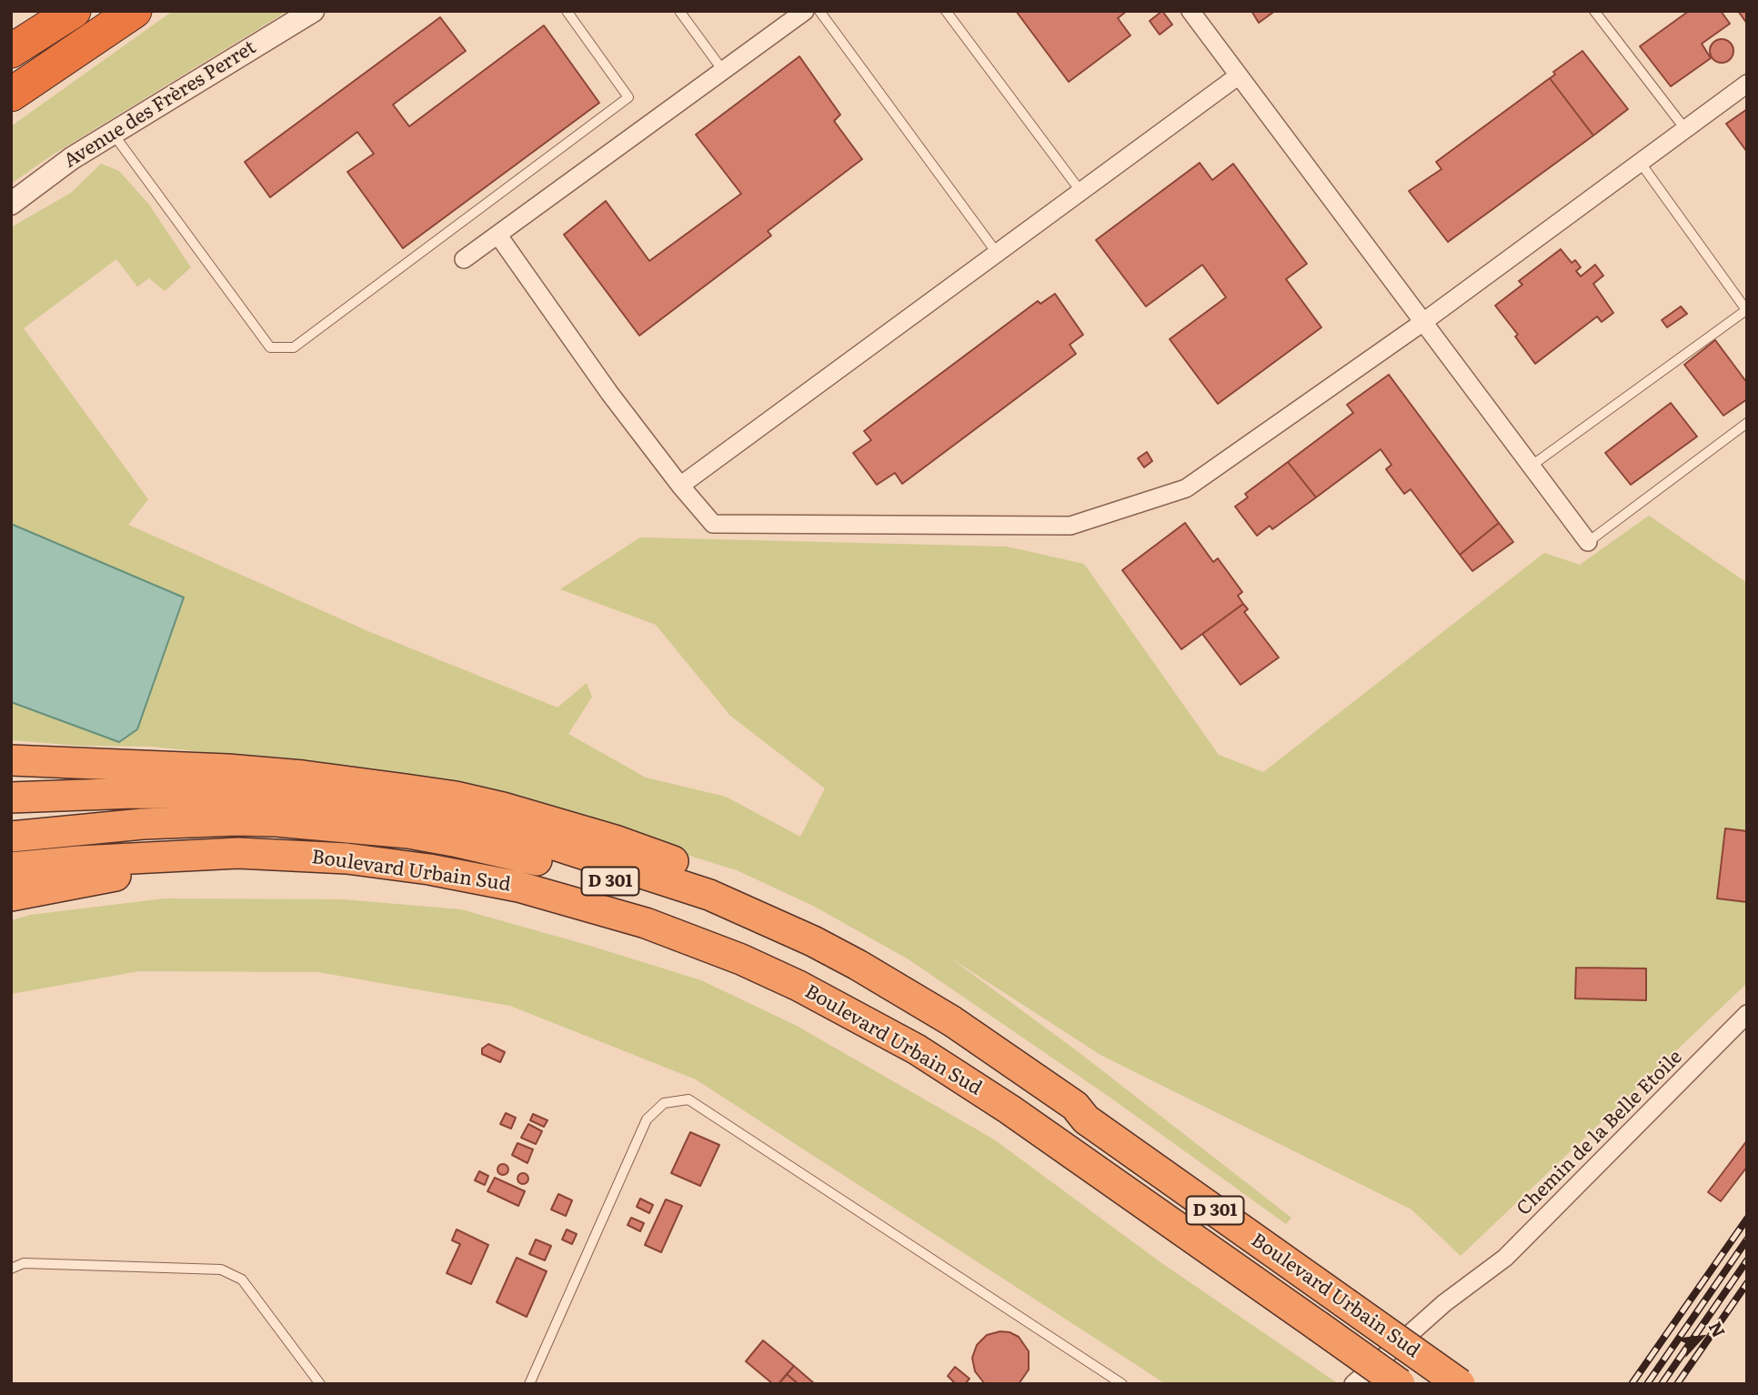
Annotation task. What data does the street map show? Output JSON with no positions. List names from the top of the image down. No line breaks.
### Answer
{"streets":{"highway":["Boulevard Urbain Sud","D 301"],"street":["Avenue des Frères Perret","Chemin de la Belle Etoile"]},"crossings":[["Boulevard Urbain Sud","D 301"]],"north":"top right"}
